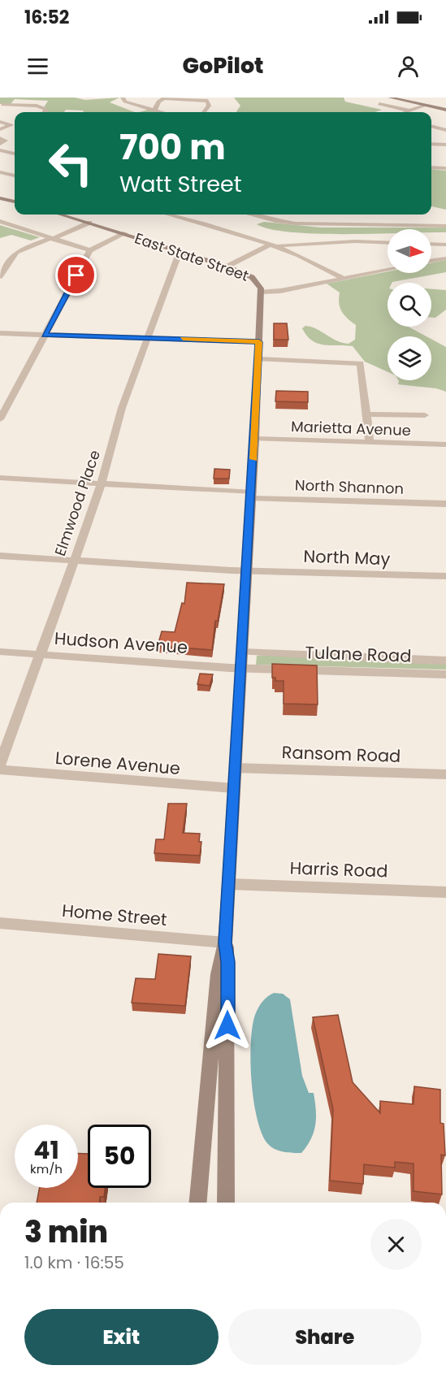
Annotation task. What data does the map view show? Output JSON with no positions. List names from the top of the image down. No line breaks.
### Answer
{"streets":{"main road":["East State Street"],"street":["Marietta Avenue","North Shannon","Elmwood Place","North May","Hudson Avenue","Tulane Road","Ransom Road","Lorene Avenue","Harris Road","Home Street"]},"crossings":[["East State Street","Marietta Avenue"],["East State Street","North Shannon"],["East State Street","Elmwood Place"],["East State Street","North May"],["East State Street","Hudson Avenue"],["East State Street","Tulane Road"],["East State Street","Ransom Road"],["East State Street","Lorene Avenue"],["East State Street","Harris Road"],["East State Street","Home Street"],["North Shannon","Elmwood Place"],["Elmwood Place","North May"],["Elmwood Place","Hudson Avenue"],["Hudson Avenue","Tulane Road"]],"north":"right","page":{"status":"16:52","header":"GoPilot","turn":["700 m","Watt Street"],"speed":"41 km/h","limit":"50","heading":["3 min","1.0 km · 16:55"],"buttons":["Exit","Share"]}}
